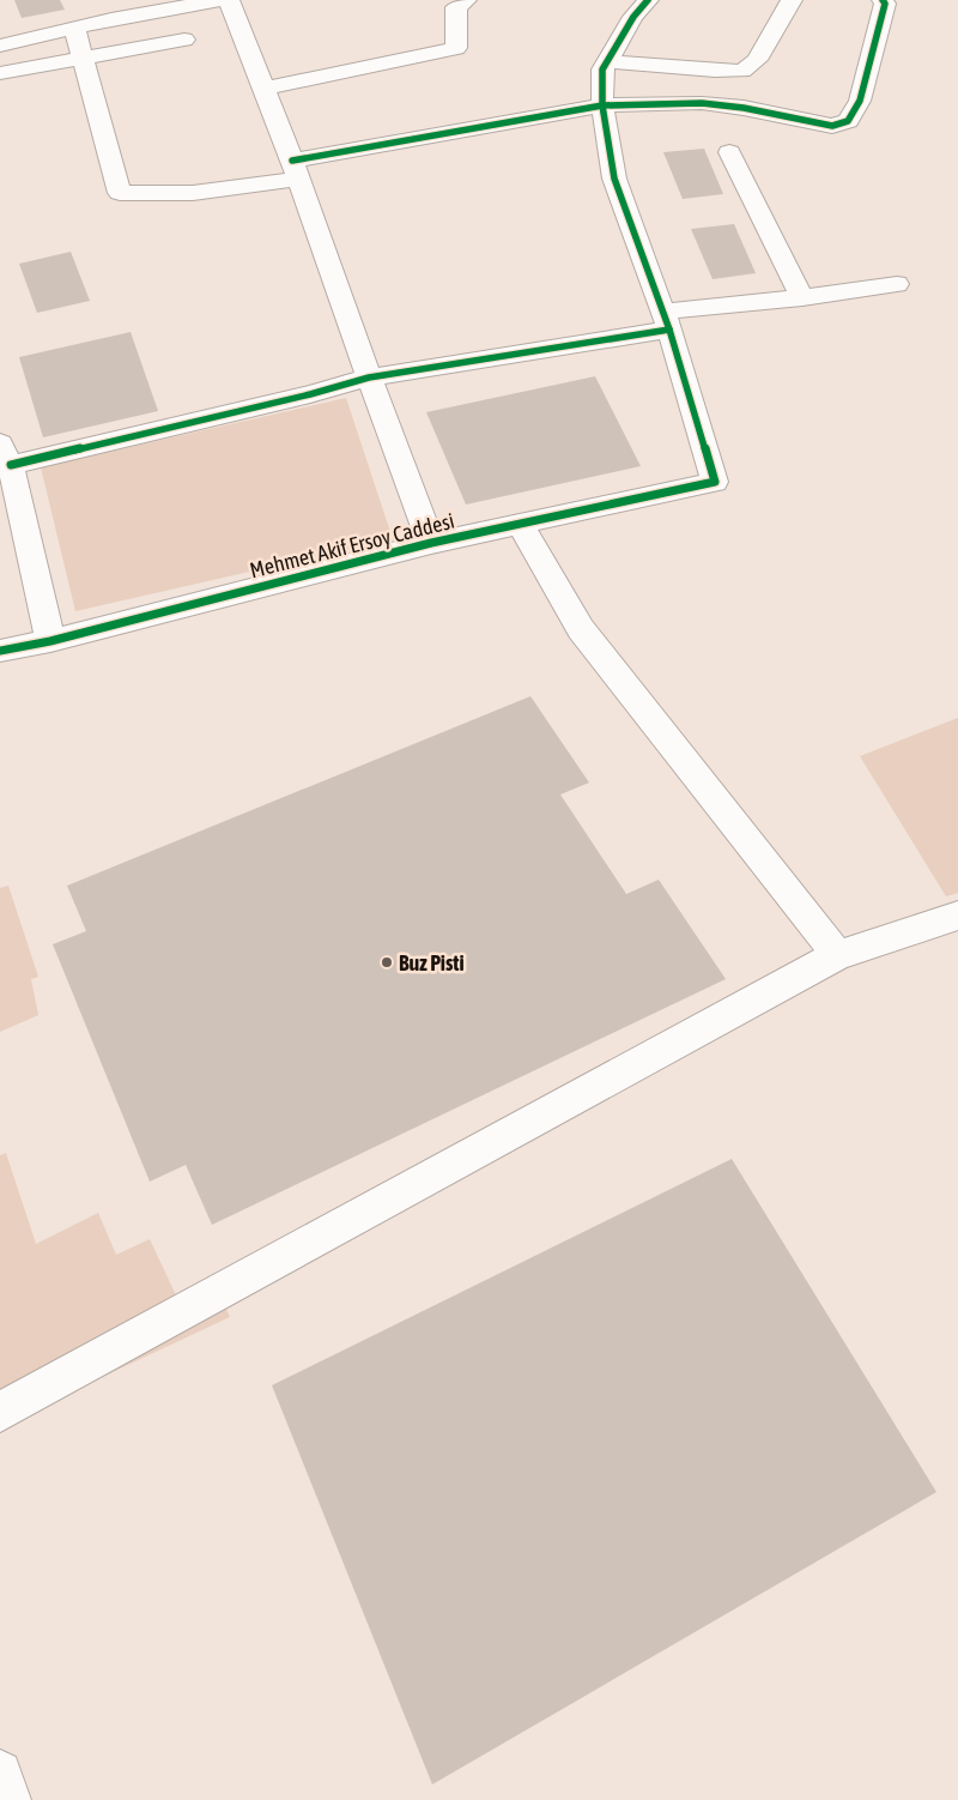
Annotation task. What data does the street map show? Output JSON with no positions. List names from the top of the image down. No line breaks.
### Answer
{"streets":{"street":["Mehmet Akif Ersoy Caddesi"]},"places":["Buz Pisti"]}
